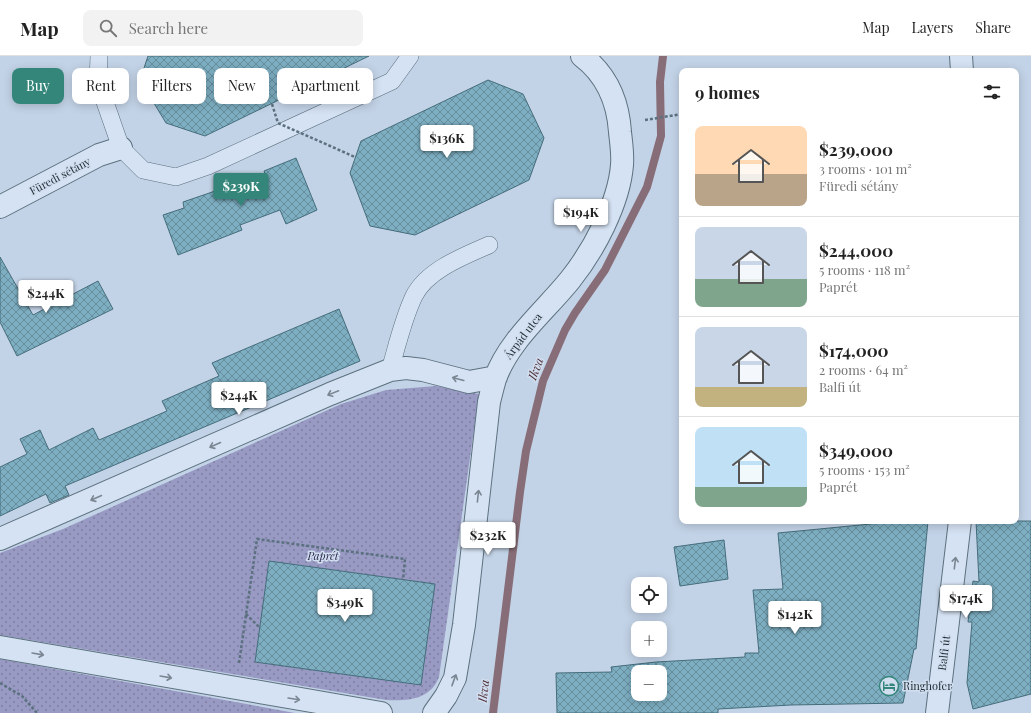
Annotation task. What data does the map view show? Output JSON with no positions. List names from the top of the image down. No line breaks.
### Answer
{"streets":{"street":["Füredi sétány","Árpád utca","Balfi út"]},"one_way":["Árpád utca","Balfi út"],"water":["Ikva"],"parks":["Paprét"],"places":{"hotel":["Ringhofer"]},"page":{"header":"Map","search":"Search here","nav":["Map","Layers","Share"],"chip":["Buy","Rent","Filters","New","Apartment"],"heading":"9 homes","list":[{"name":"$239,000","note":"3 rooms · 101 m² · Füredi sétány"},{"name":"$244,000","note":"5 rooms · 118 m² · Paprét"},{"name":"$174,000","note":"2 rooms · 64 m² · Balfi út"},{"name":"$349,000","note":"5 rooms · 153 m² · Paprét"}],"price":["$136K","$239K","$194K","$244K","$244K","$232K","$174K","$349K","$142K"],"map_buttons":["+","−"]}}
